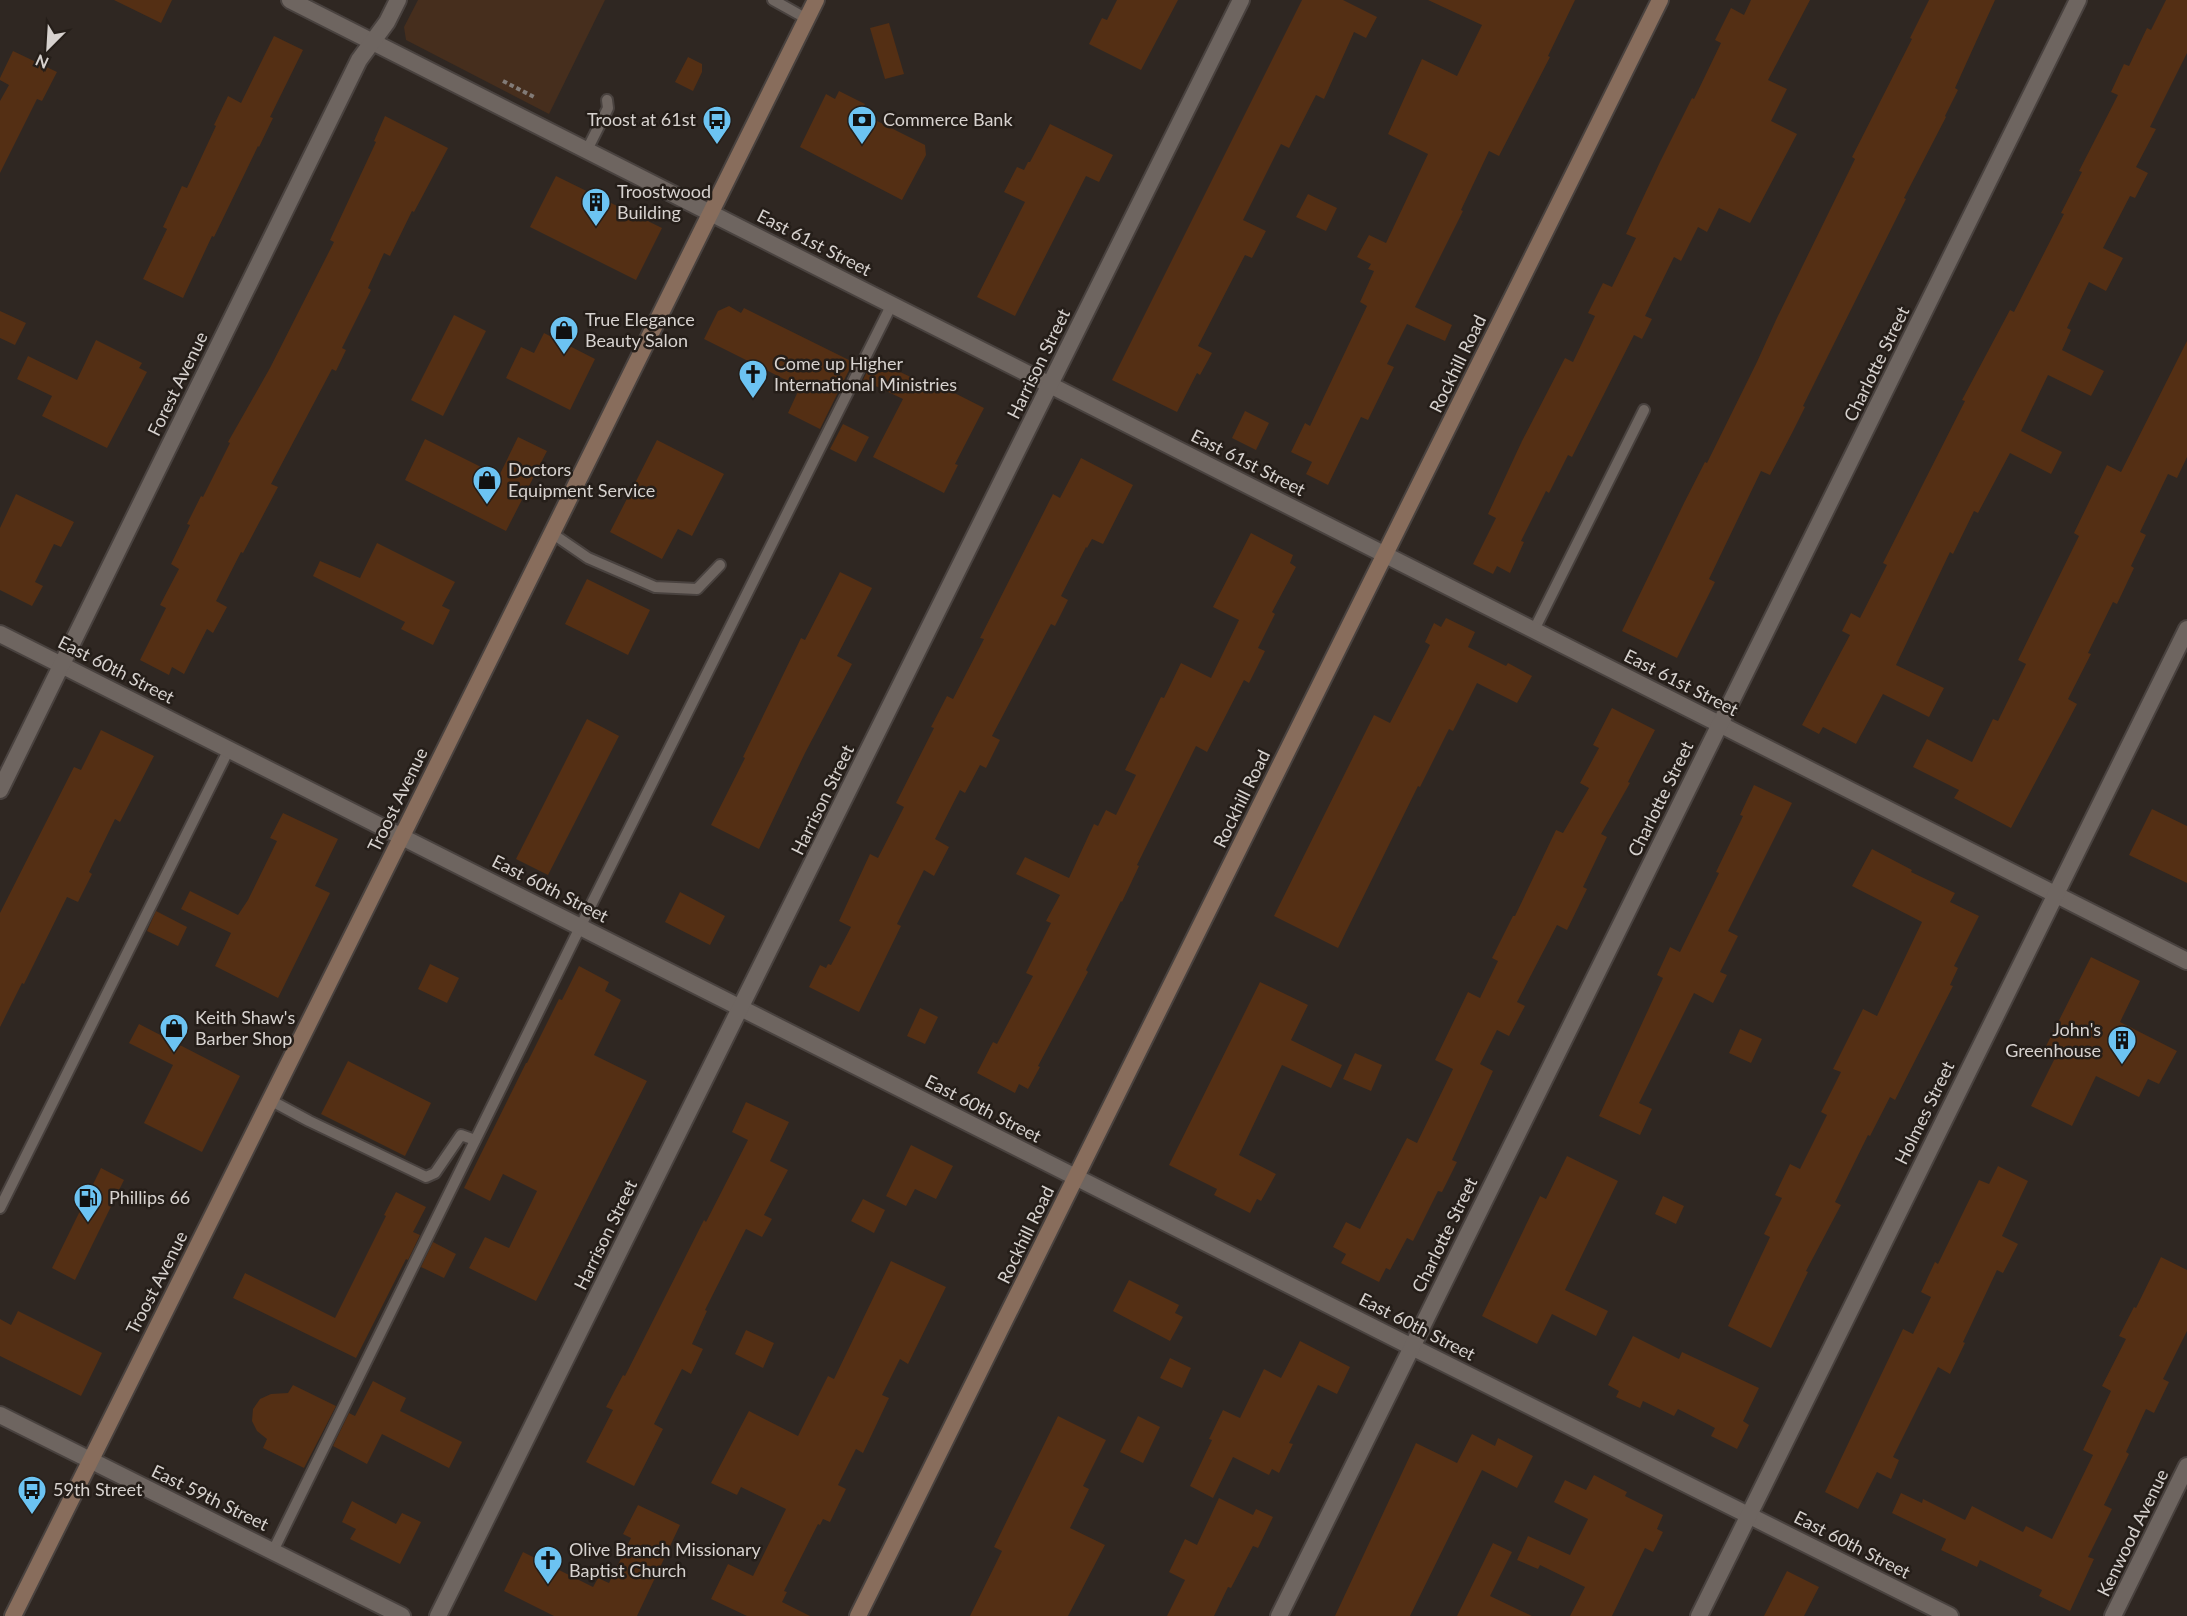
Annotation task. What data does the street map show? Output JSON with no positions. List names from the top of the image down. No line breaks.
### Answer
{"streets":{"main road":["Rockhill Road","Troost Avenue"],"street":["East 61st Street","Harrison Street","Charlotte Street","Forest Avenue","East 60th Street","Holmes Street","East 59th Street","Kenwood Avenue"]},"crossings":[["East 61st Street","Harrison Street"],["East 61st Street","Rockhill Road"],["East 61st Street","Charlotte Street"],["East 61st Street","Forest Avenue"],["East 61st Street","Troost Avenue"],["East 61st Street","Holmes Street"],["Harrison Street","East 60th Street"],["Rockhill Road","East 60th Street"],["Charlotte Street","East 60th Street"],["Forest Avenue","East 60th Street"],["East 60th Street","Troost Avenue"],["East 60th Street","Holmes Street"],["Troost Avenue","East 59th Street"]],"places":{"bus stop":["Troost at 61st","59th Street"],"bank":["Commerce Bank"],"building":["Troostwood Building","John's Greenhouse"],"shop":["True Elegance Beauty Salon","Doctors Equipment Service","Keith Shaw's Barber Shop"],"church":["Come up Higher International Ministries","Olive Branch Missionary Baptist Church"],"fuel station":["Phillips 66"]},"north":"bottom left"}
